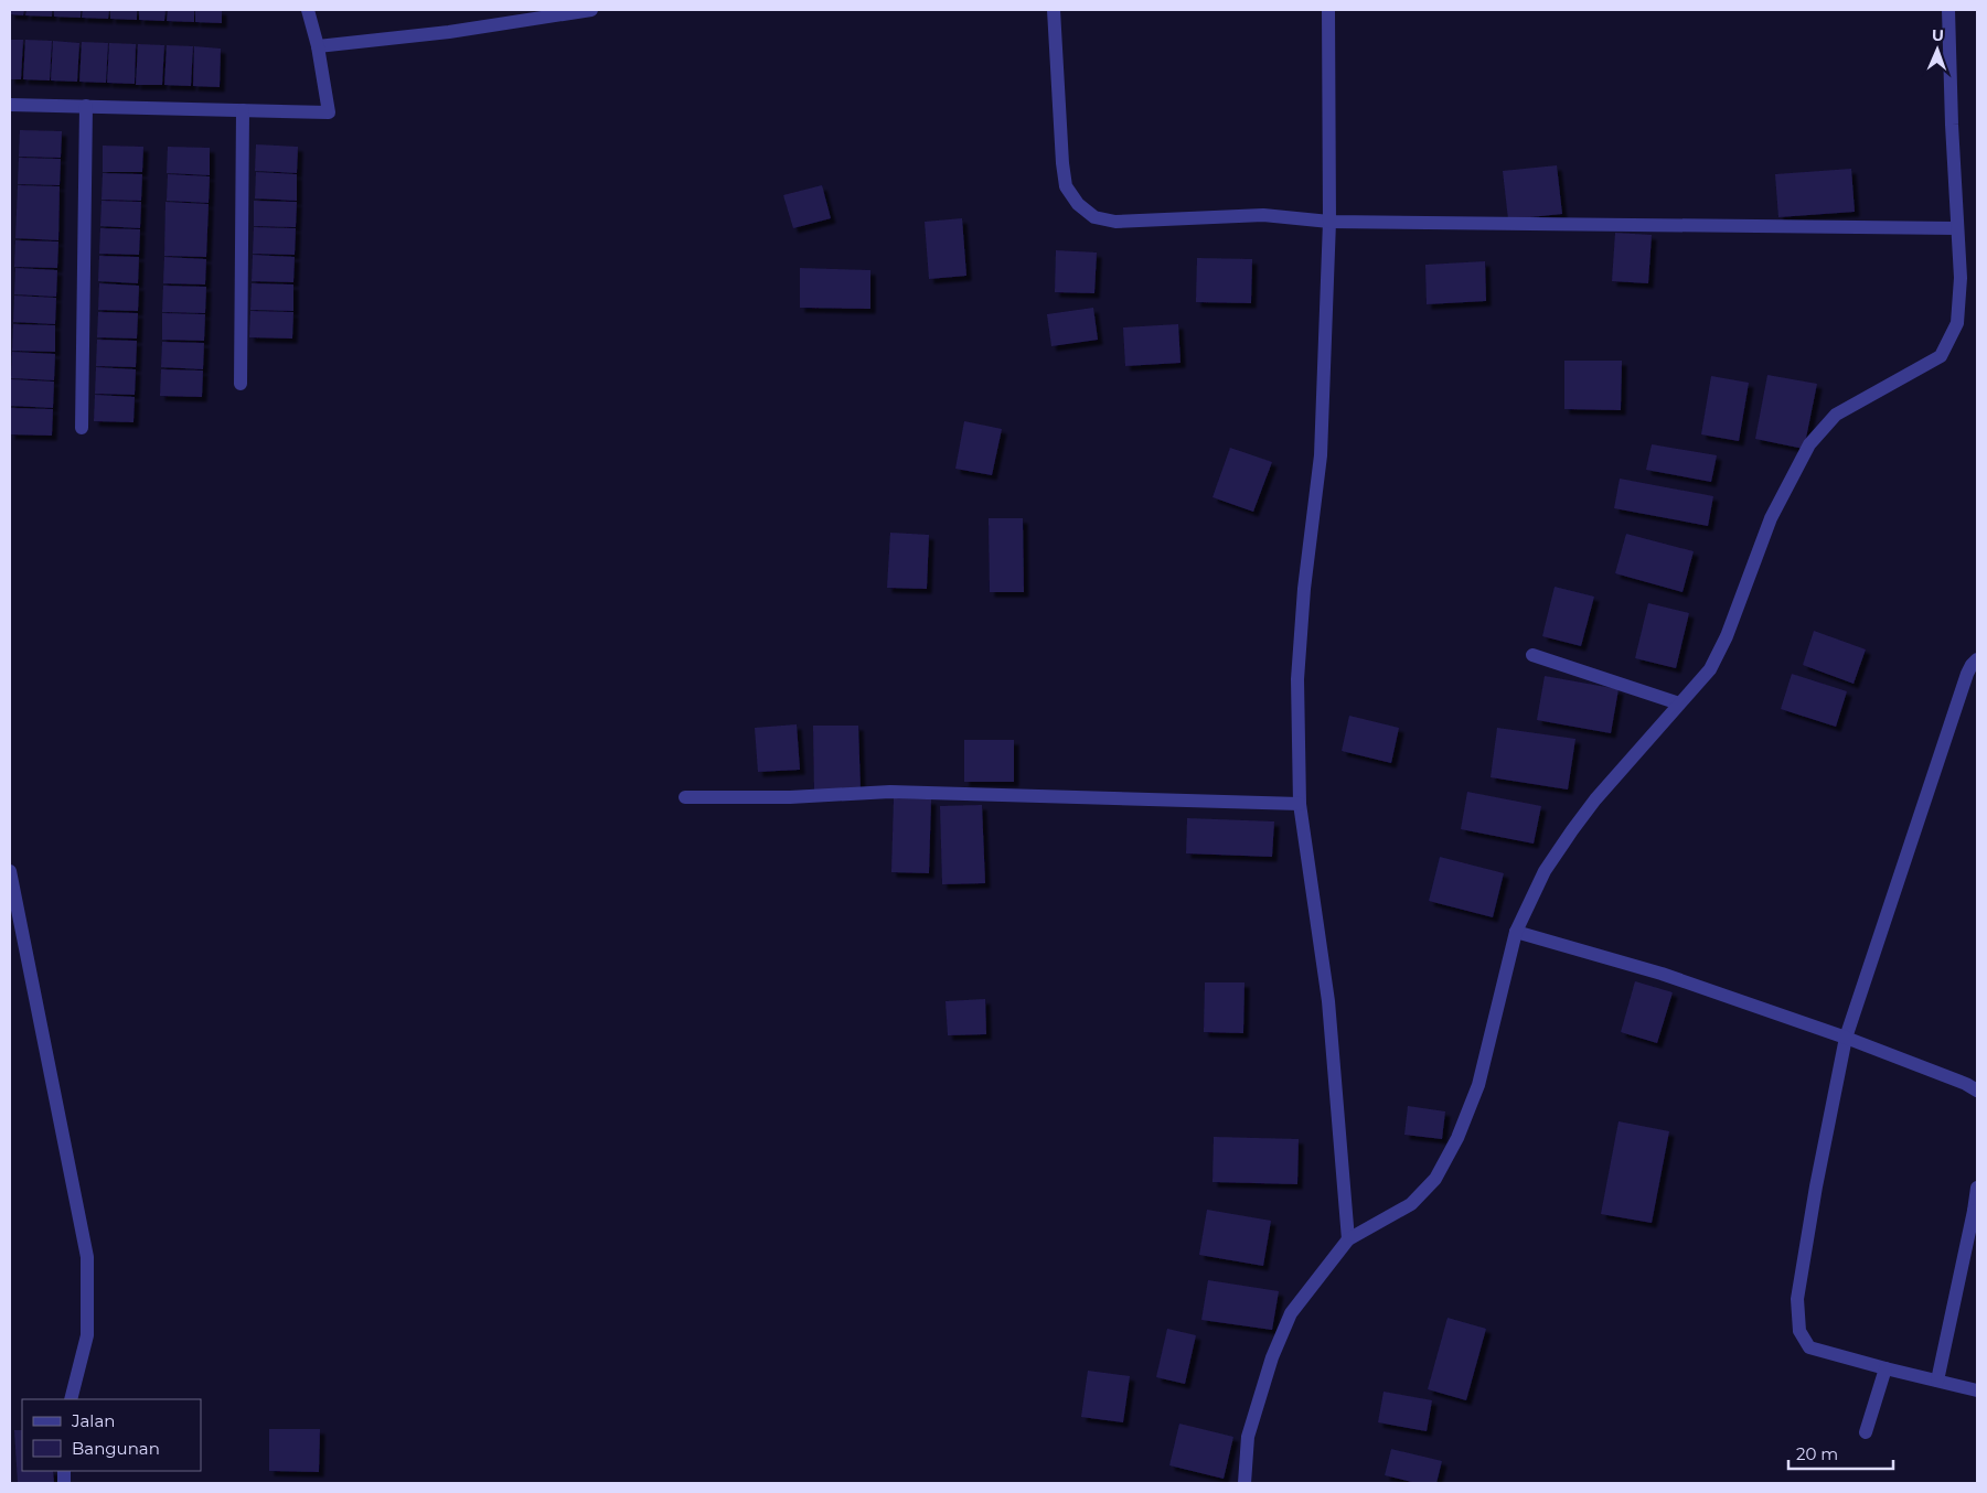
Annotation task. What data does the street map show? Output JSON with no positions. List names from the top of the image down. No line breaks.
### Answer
{"legend":["Jalan","Bangunan"],"scale_bar":"20 m","north":"top"}
